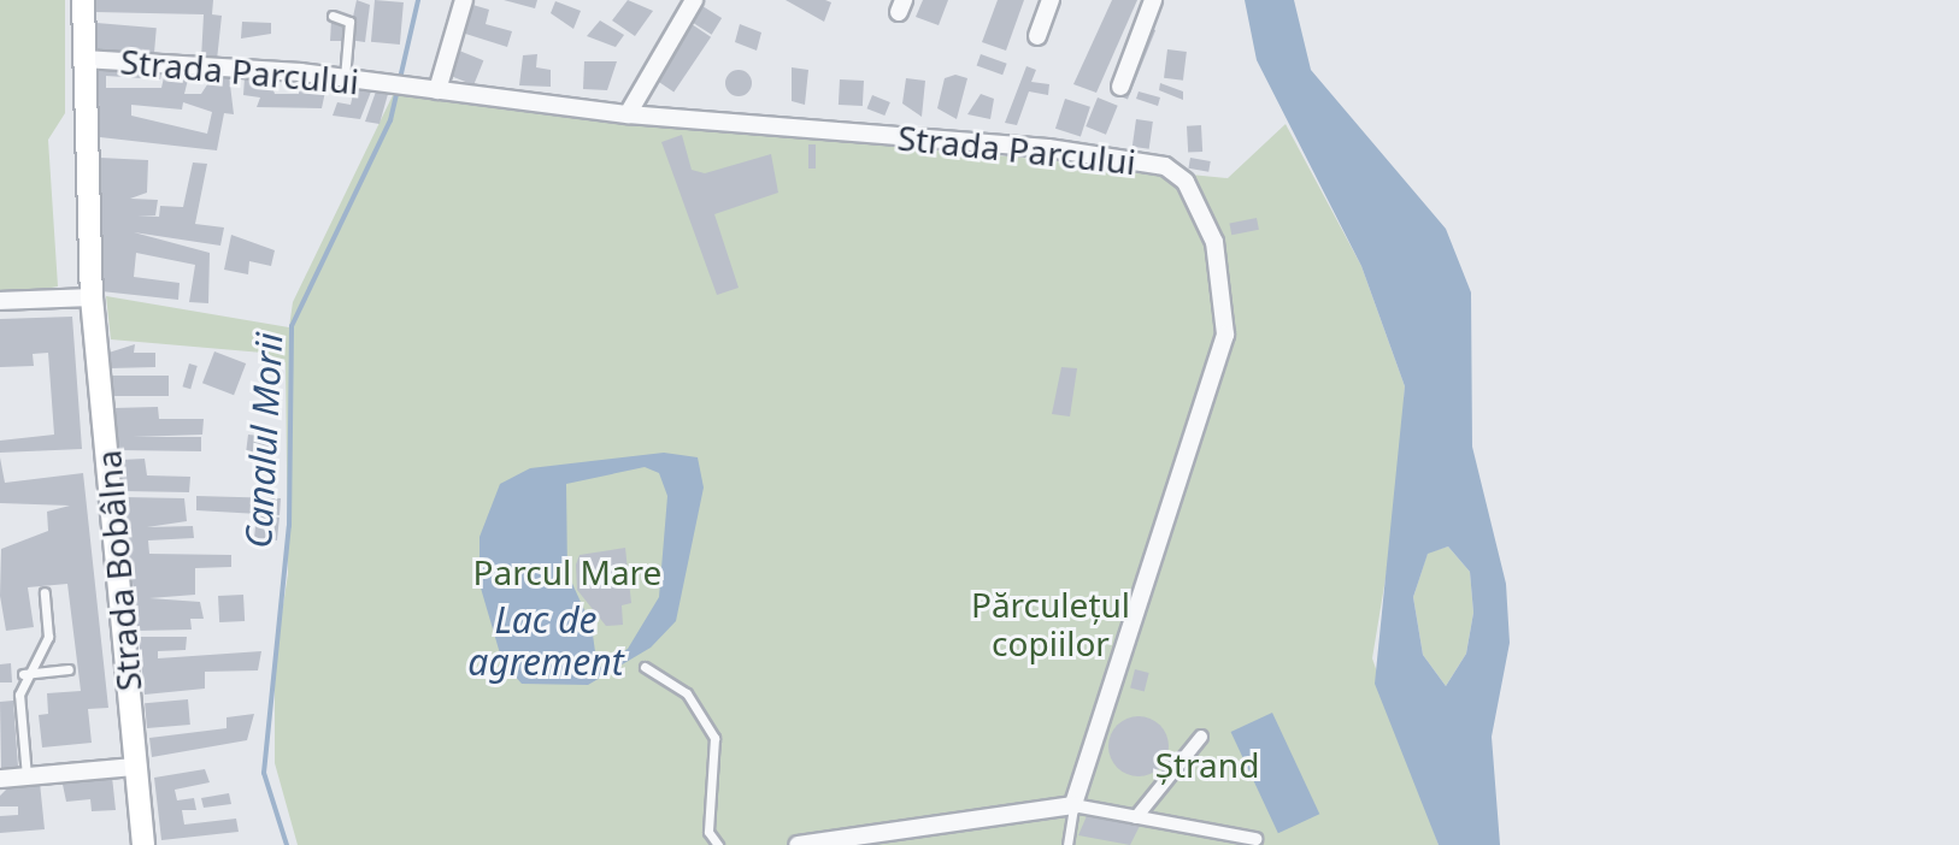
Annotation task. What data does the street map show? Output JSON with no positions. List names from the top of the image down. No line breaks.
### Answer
{"streets":{"main road":["Strada Bobâlna"],"street":["Strada Parcului"]},"crossings":[["Strada Parcului","Strada Bobâlna"]],"water":["Canalul Morii","Lac de agrement"],"parks":["Parcul Mare","Părculețul copiilor","Ștrand"]}
